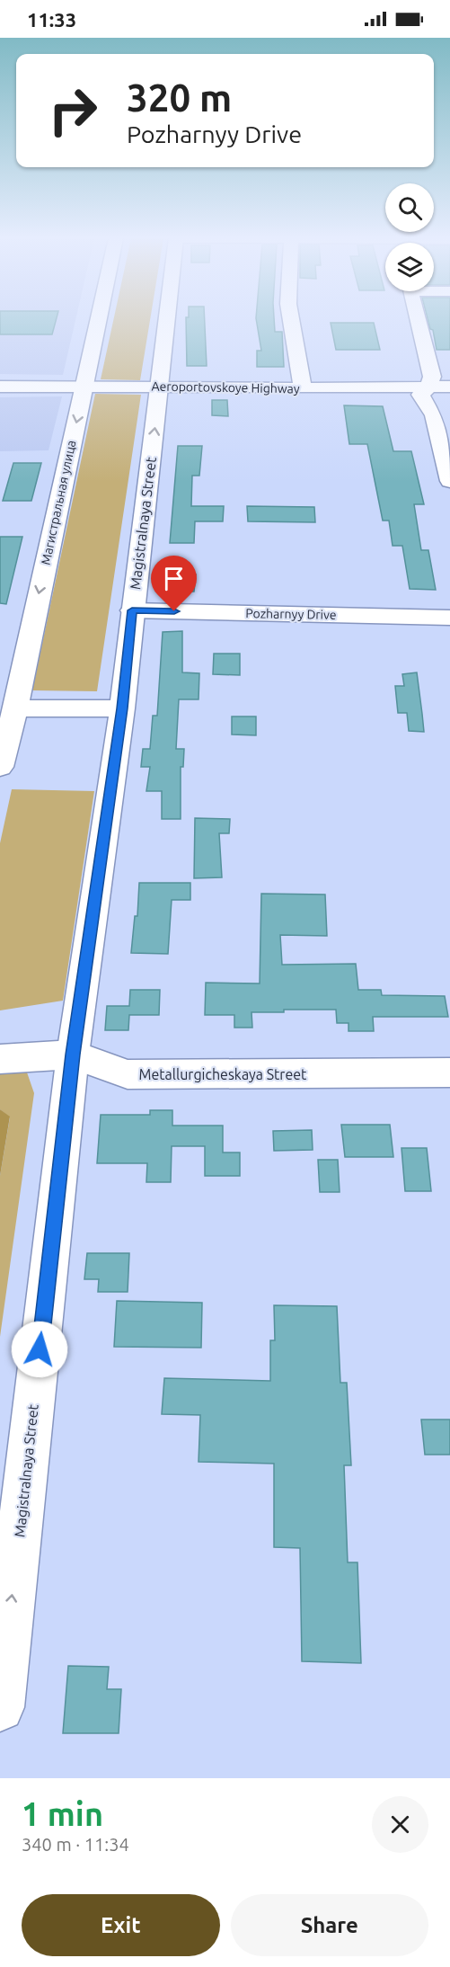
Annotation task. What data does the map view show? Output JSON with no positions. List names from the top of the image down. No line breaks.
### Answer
{"streets":{"main road":["Aeroportovskoye Highway","Магистральная улица","Magistralnaya Street","Pozharnyy Drive","Metallurgicheskaya Street"]},"crossings":[["Aeroportovskoye Highway","Магистральная улица"],["Aeroportovskoye Highway","Magistralnaya Street"],["Magistralnaya Street","Pozharnyy Drive"],["Magistralnaya Street","Metallurgicheskaya Street"]],"one_way":["Магистральная улица","Magistralnaya Street"],"page":{"status":"11:33","turn":["320 m","Pozharnyy Drive"],"heading":["1 min","340 m · 11:34"],"buttons":["Exit","Share"]}}
